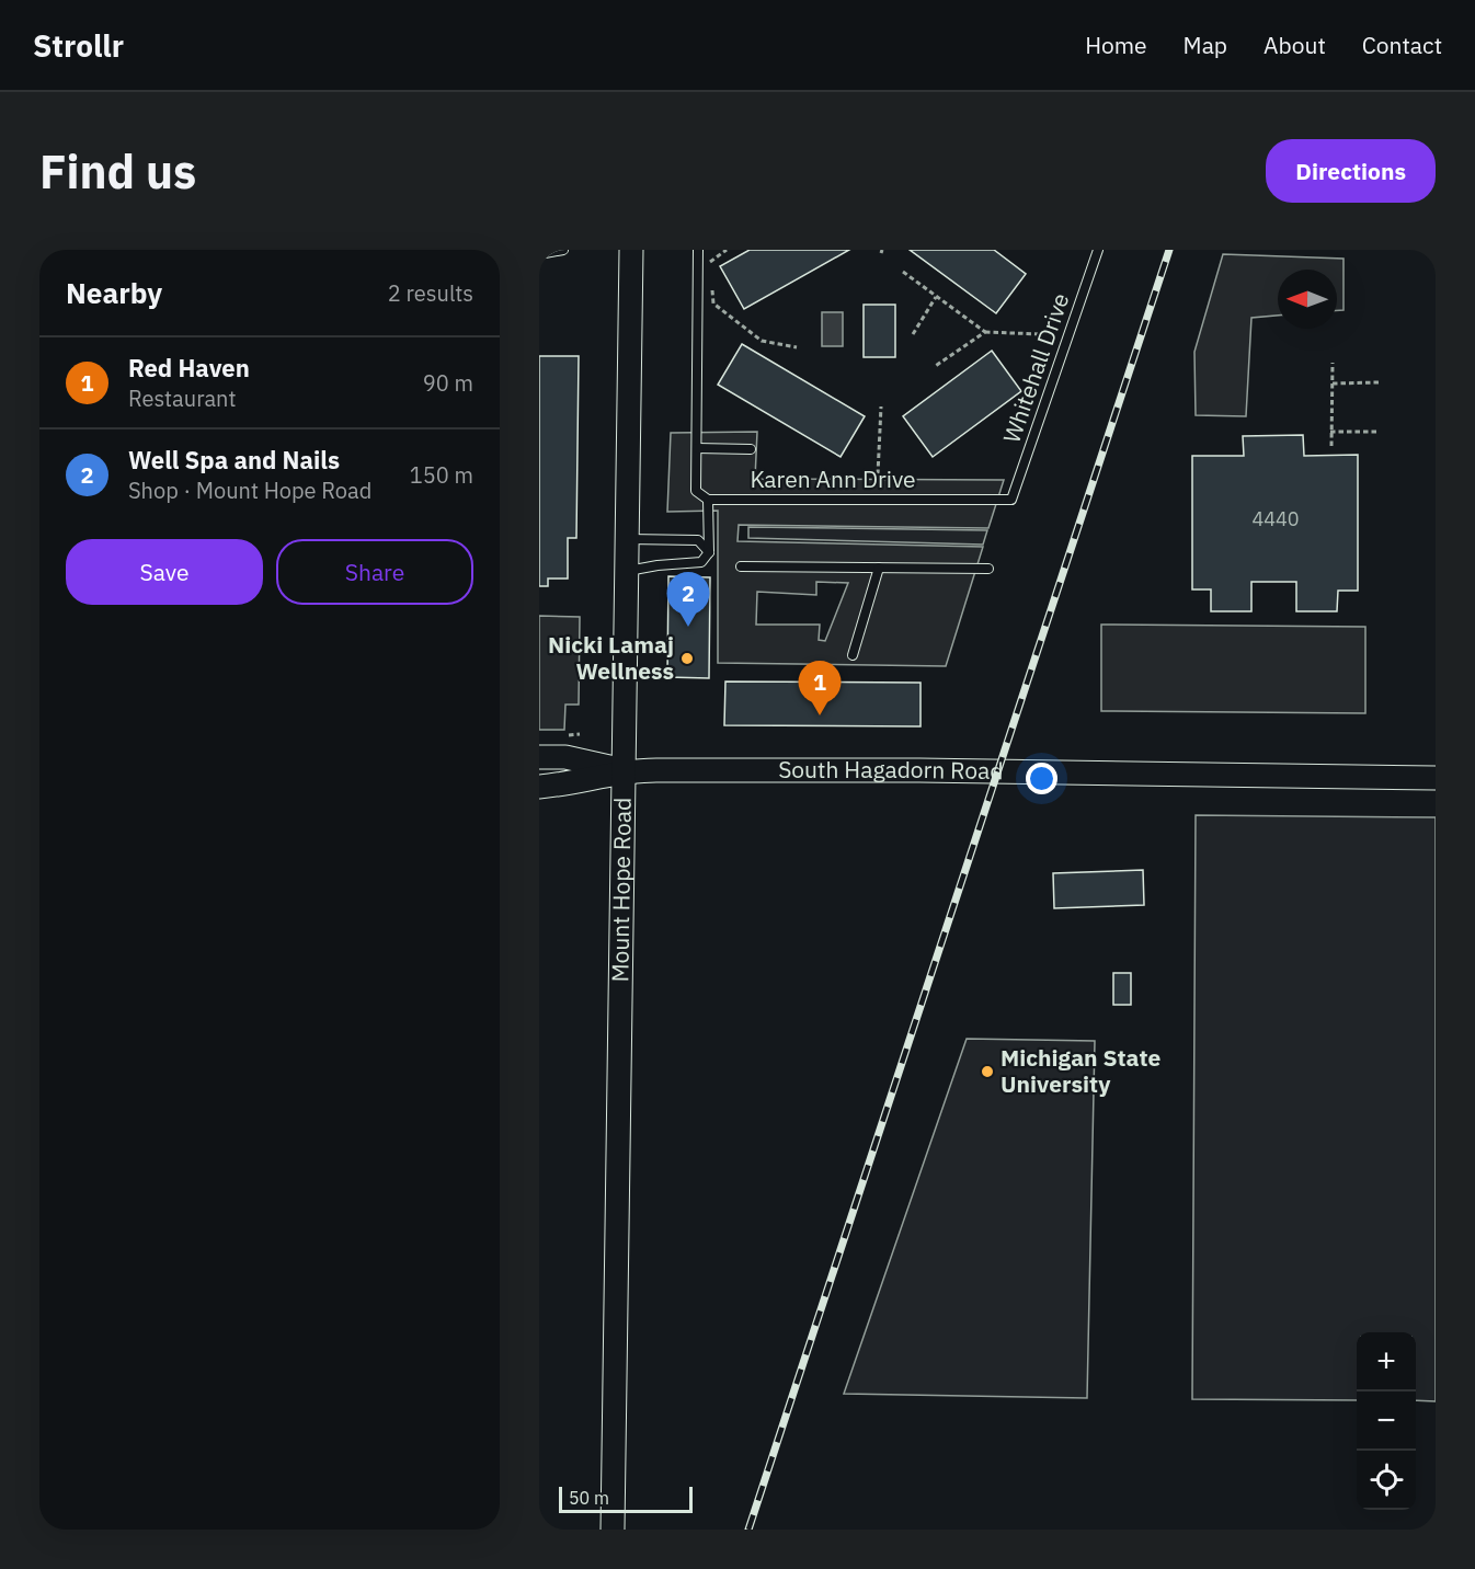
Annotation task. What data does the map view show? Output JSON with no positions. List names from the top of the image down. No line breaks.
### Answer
{"streets":{"street":["South Hagadorn Road","Mount Hope Road"],"lane":["Whitehall Drive","Karen Ann Drive"]},"crossings":[["Whitehall Drive","Karen Ann Drive"],["South Hagadorn Road","Mount Hope Road"]],"places":["Nicki Lamaj Wellness","Michigan State University"],"house_numbers":["4440"],"scale_bar":"50 m","north":"left","page":{"header":"Strollr","nav":["Home","Map","About","Contact"],"buttons":["Directions",["Save","Share"]],"title":"Find us","heading":["Nearby","2 results"],"list":[{"mark":"1","name":"Red Haven","note":"Restaurant","value":"90 m"},{"mark":"2","name":"Well Spa and Nails","note":"Shop · Mount Hope Road","value":"150 m"}],"pins":["2","1"],"map_buttons":["+","−"],"scale":"50 m"}}
